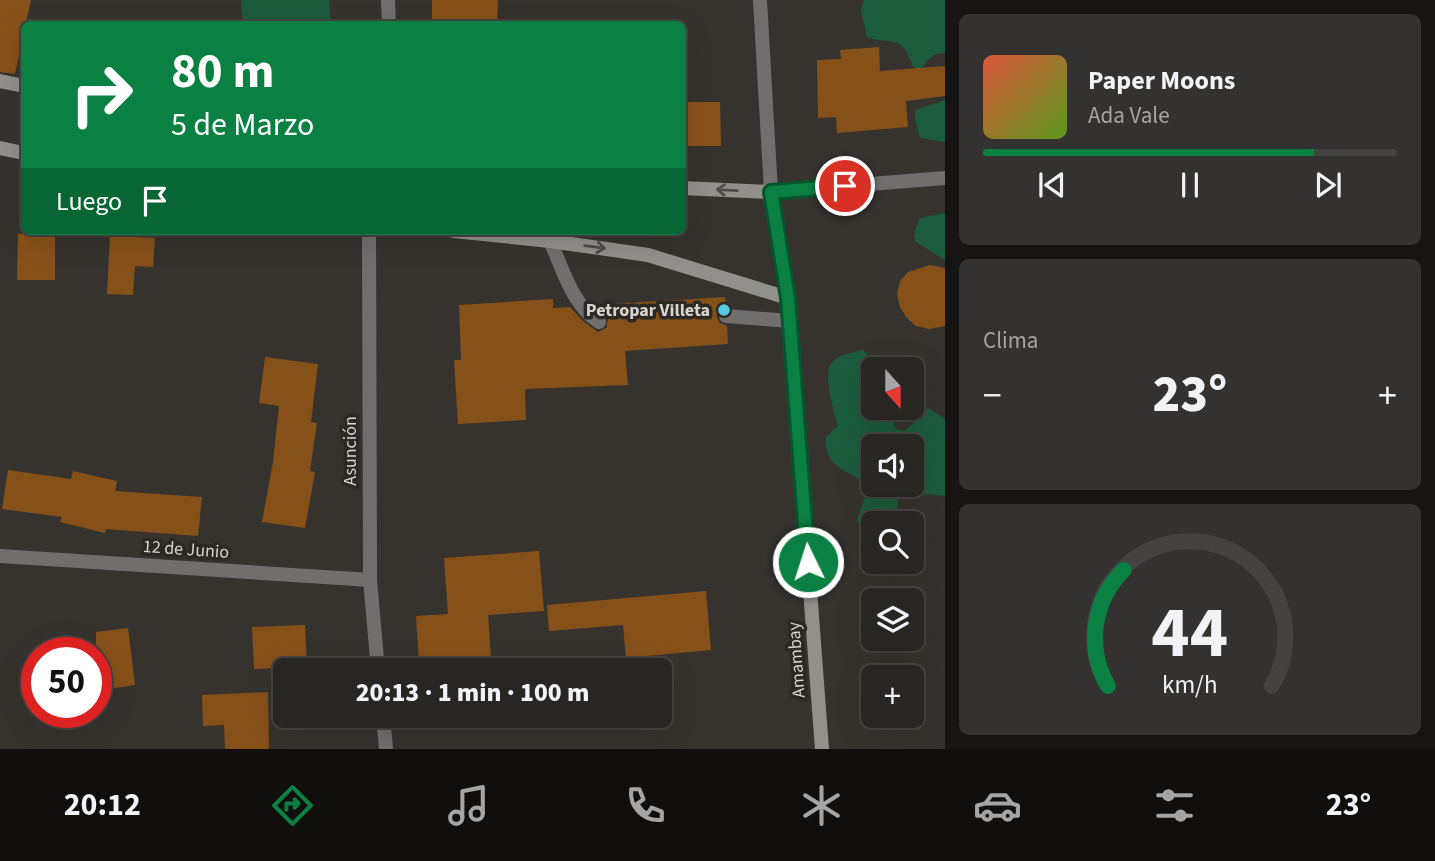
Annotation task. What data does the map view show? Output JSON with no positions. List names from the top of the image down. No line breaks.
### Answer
{"streets":{"main road":["Amambay"],"street":["Asunción","12 de Junio"]},"crossings":[["Asunción","12 de Junio"]],"places":["Petropar Villeta"],"north":"bottom","page":{"turn":["80 m","5 de Marzo"],"song":["Paper Moons","Ada Vale"],"then":"Luego","tile":"Clima","map_buttons":"+","heat":["−","23°","+"],"limit":"50","trip":"20:13 · 1 min · 100 m","tabs":["20:12","23°"],"gauge":["44","km/h"]}}
